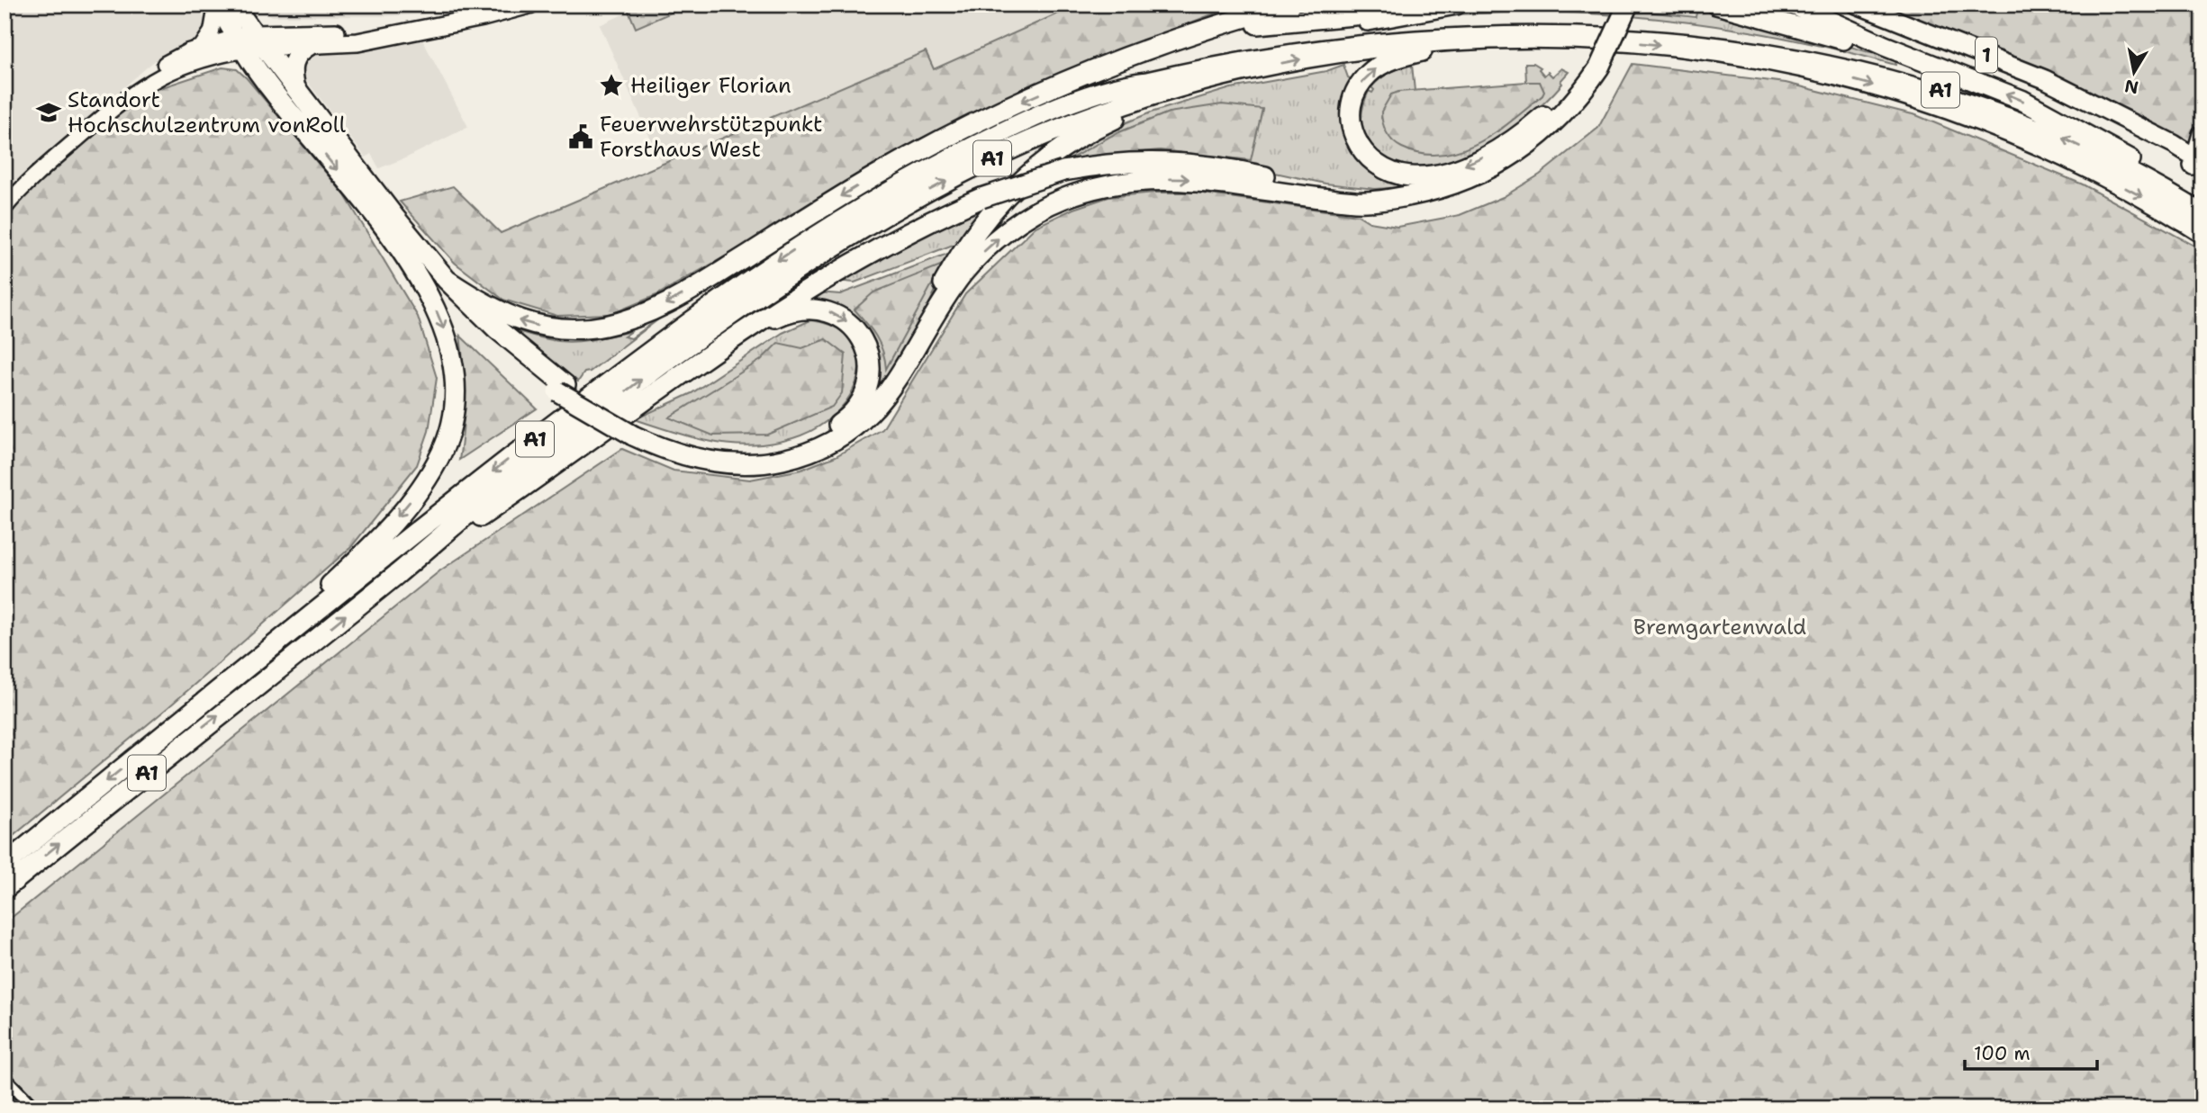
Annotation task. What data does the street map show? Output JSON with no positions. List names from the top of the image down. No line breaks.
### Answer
{"streets":{"highway":["A1"],"main road":["1"]},"parks":["Bremgartenwald"],"places":{"place":["Heiliger Florian"],"school or university":["Standort Hochschulzentrum vonRoll"],"public building":["Feuerwehrstützpunkt Forsthaus West"]},"scale_bar":"100 m","north":"bottom"}
